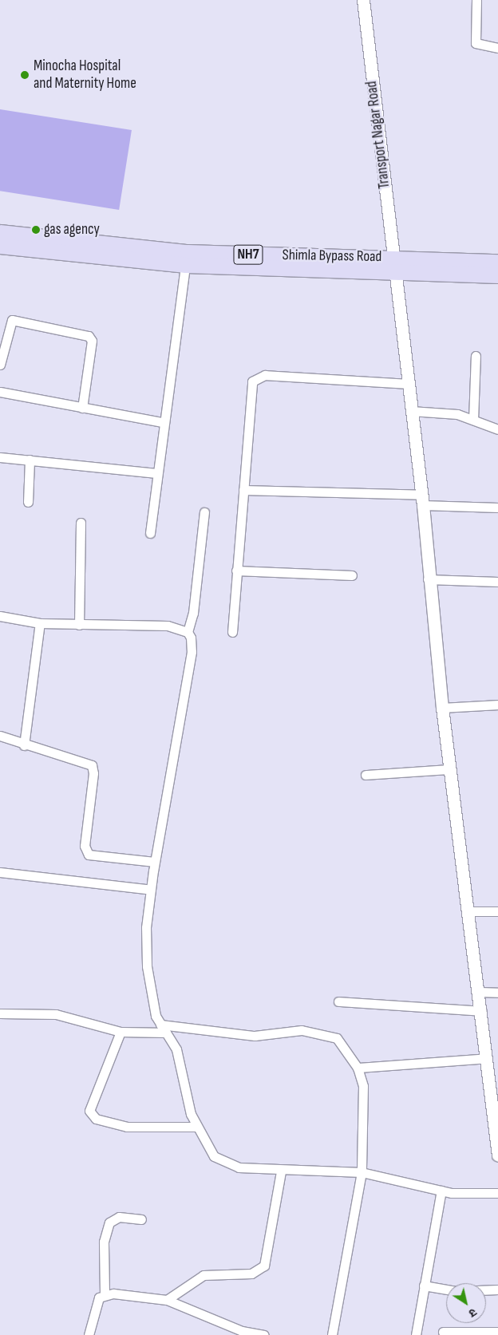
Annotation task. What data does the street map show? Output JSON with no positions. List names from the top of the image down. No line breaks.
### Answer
{"streets":{"highway":["NH7","Shimla Bypass Road"],"street":["Transport Nagar Road"]},"crossings":[["Transport Nagar Road","Shimla Bypass Road"]],"places":["Minocha Hospital and Maternity Home","gas agency"],"north":"bottom right"}
